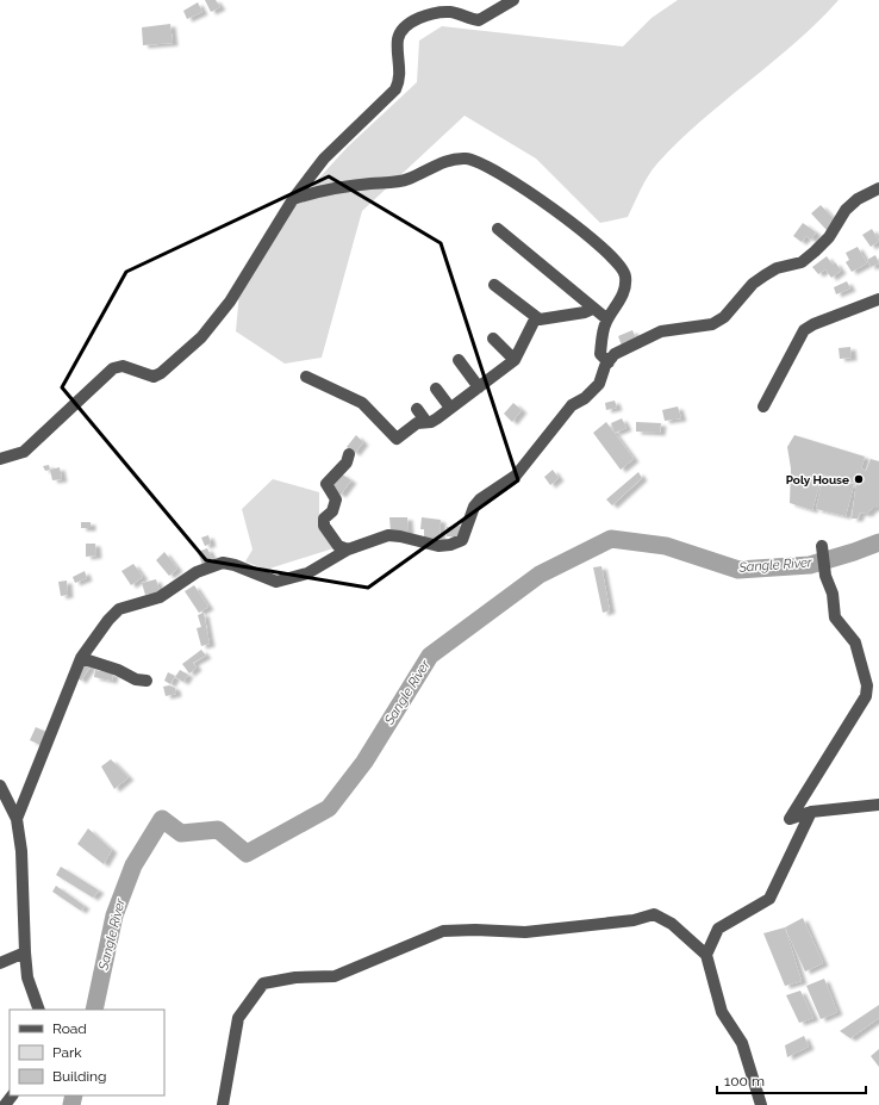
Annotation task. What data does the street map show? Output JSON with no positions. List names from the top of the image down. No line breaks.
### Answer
{"water":["Sangle River"],"places":["Poly House"],"legend":["Road","Park","Building"],"scale_bar":"100 m"}
